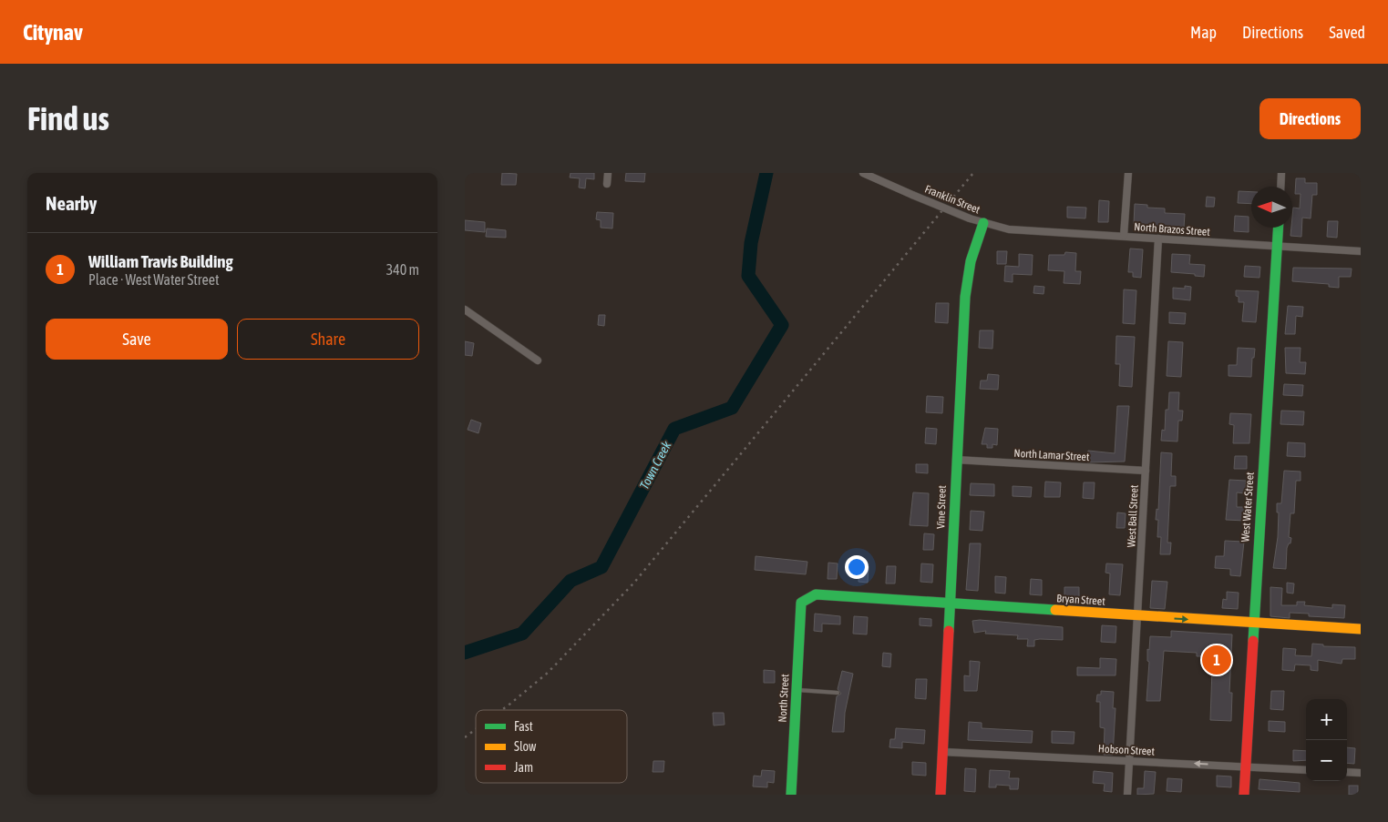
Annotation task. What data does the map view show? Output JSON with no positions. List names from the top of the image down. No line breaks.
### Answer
{"streets":{"street":["Franklin Street","North Brazos Street","North Lamar Street","Vine Street","West Water Street","West Ball Street","Bryan Street","North Street","Hobson Street"]},"crossings":[["Franklin Street","North Brazos Street"],["Franklin Street","Vine Street"],["North Brazos Street","Vine Street"],["North Brazos Street","West Water Street"],["North Brazos Street","West Ball Street"],["North Lamar Street","Vine Street"],["North Lamar Street","West Ball Street"],["Vine Street","Bryan Street"],["Vine Street","Hobson Street"],["West Water Street","Bryan Street"],["West Water Street","Hobson Street"],["West Ball Street","Bryan Street"],["West Ball Street","Hobson Street"],["Bryan Street","North Street"]],"water":["Town Creek"],"legend":["Fast","Slow","Jam"],"north":"left","page":{"header":"Citynav","nav":["Map","Directions","Saved"],"buttons":["Directions",["Save","Share"]],"title":"Find us","heading":"Nearby","list":[{"mark":"1","name":"William Travis Building","note":"Place · West Water Street","value":"340 m"}],"pins":"1","map_buttons":["+","−"]}}
